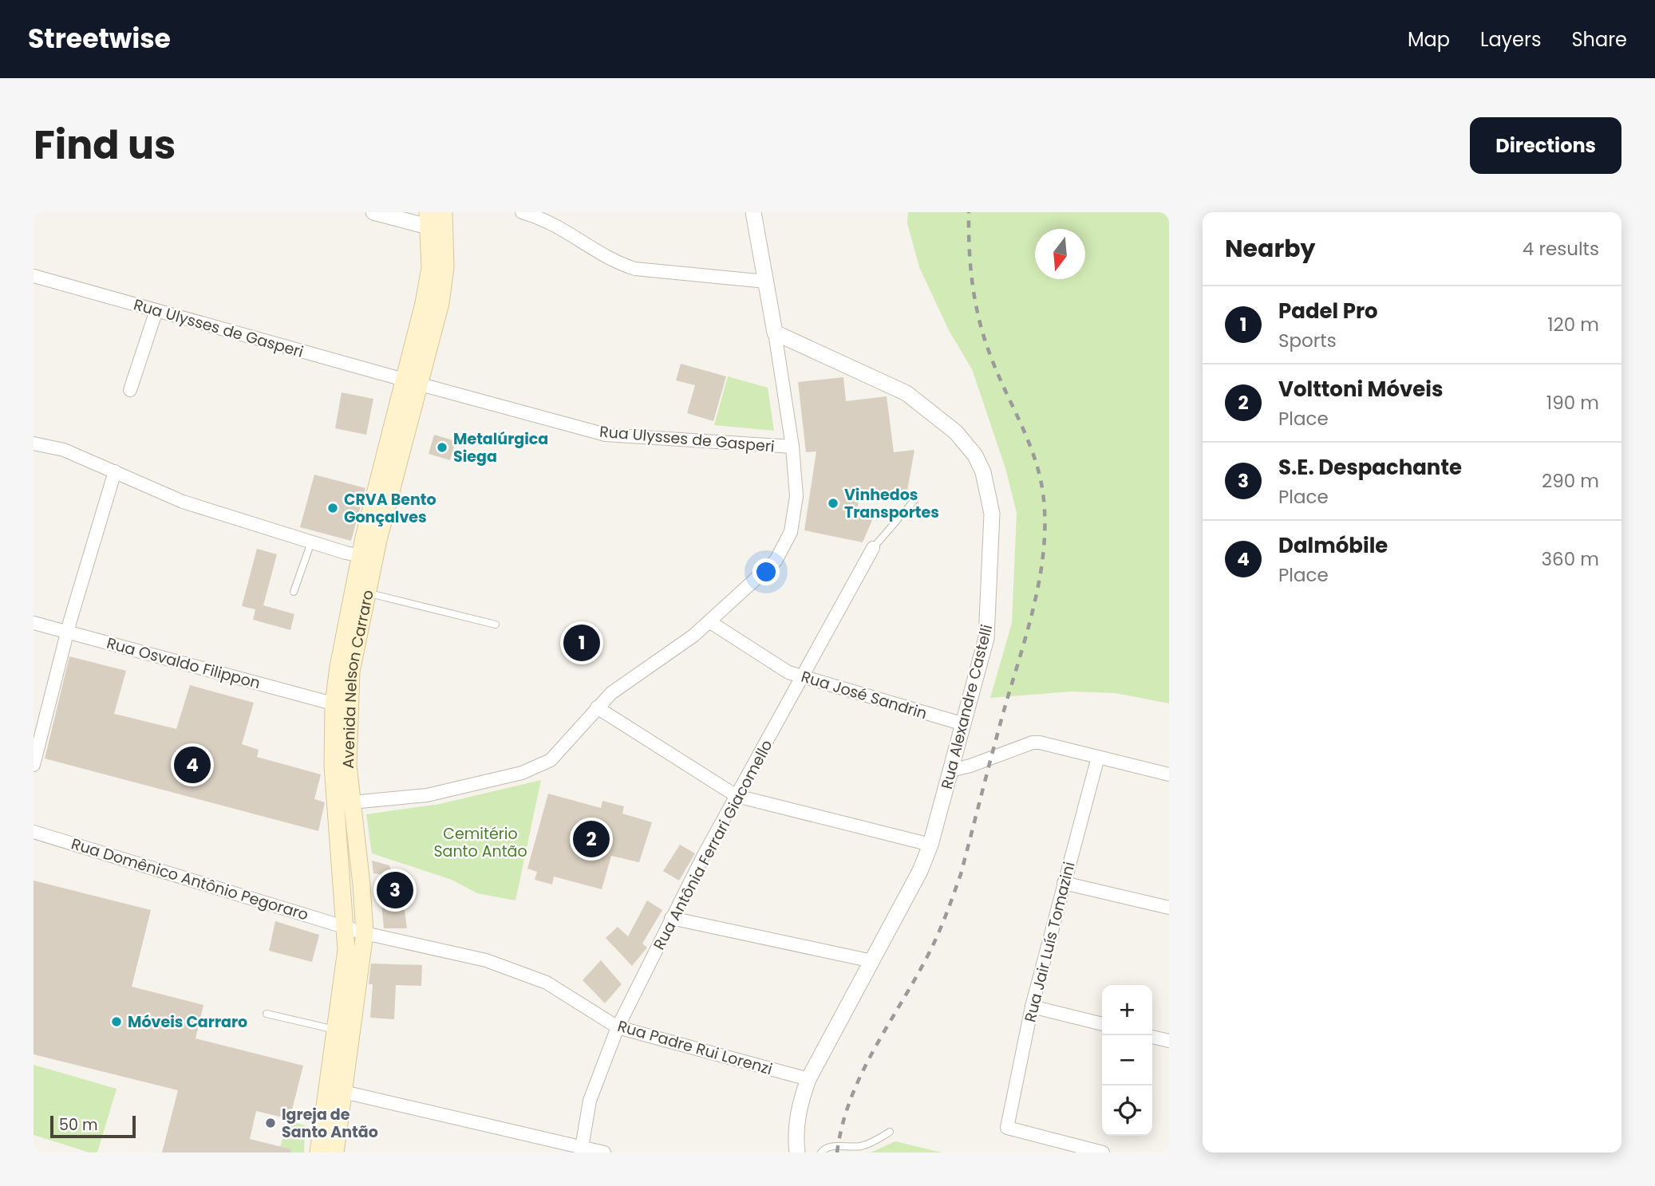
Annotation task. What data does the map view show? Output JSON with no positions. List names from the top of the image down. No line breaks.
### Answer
{"streets":{"main road":["Avenida Nelson Carraro"],"street":["Rua Ulysses de Gasperi","Rua Osvaldo Filippon","Rua José Sandrin","Rua Alexandre Castelli","Rua Antônia Ferrari Giacomello","Rua Domênico Antônio Pegoraro","Rua Jair Luís Tomazini","Rua Padre Rui Lorenzi"]},"crossings":[["Rua Ulysses de Gasperi","Avenida Nelson Carraro"],["Rua Osvaldo Filippon","Avenida Nelson Carraro"],["Avenida Nelson Carraro","Rua Domênico Antônio Pegoraro"],["Avenida Nelson Carraro","Rua Padre Rui Lorenzi"],["Rua José Sandrin","Rua Alexandre Castelli"],["Rua José Sandrin","Rua Antônia Ferrari Giacomello"],["Rua Alexandre Castelli","Rua Padre Rui Lorenzi"],["Rua Antônia Ferrari Giacomello","Rua Padre Rui Lorenzi"],["Rua Domênico Antônio Pegoraro","Rua Padre Rui Lorenzi"]],"parks":["Cemitério Santo Antão"],"places":["Metalúrgica Siega","Vinhedos Transportes","CRVA Bento Gonçalves","Móveis Carraro","Igreja de Santo Antão"],"scale_bar":"50 m","north":"bottom","page":{"header":"Streetwise","nav":["Map","Layers","Share"],"title":"Find us","buttons":"Directions","heading":["Nearby","4 results"],"list":[{"mark":"1","name":"Padel Pro","note":"Sports","value":"120 m"},{"mark":"2","name":"Volttoni Móveis","note":"Place","value":"190 m"},{"mark":"3","name":"S.E. Despachante","note":"Place","value":"290 m"},{"mark":"4","name":"Dalmóbile","note":"Place","value":"360 m"}],"pins":["1","4","2","3"],"map_buttons":["+","−"],"scale":"50 m"}}
